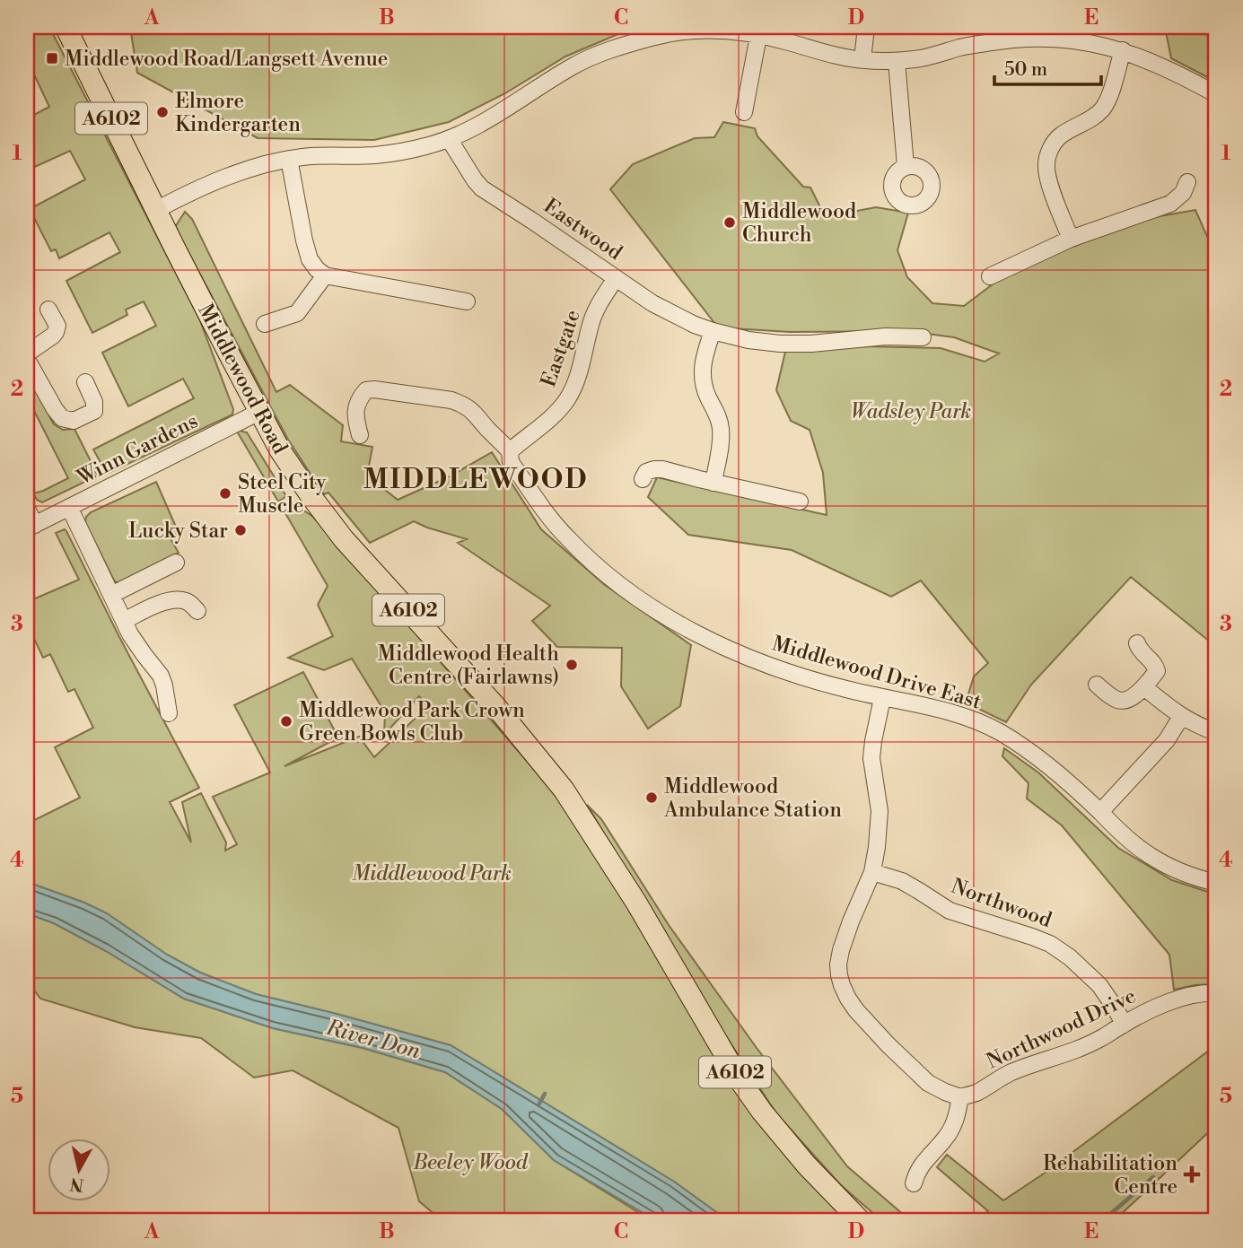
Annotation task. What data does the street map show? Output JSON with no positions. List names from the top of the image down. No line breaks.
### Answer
{"streets":{"main road":["A6102","Middlewood Road"],"street":["Eastwood","Eastgate","Winn Gardens","Middlewood Drive East","Northwood","Northwood Drive"]},"crossings":[["Eastwood","Eastgate"],["Eastgate","Middlewood Drive East"],["Middlewood Road","Winn Gardens"],["Northwood","Northwood Drive"]],"districts":["MIDDLEWOOD"],"water":["River Don"],"parks":["Wadsley Park","Middlewood Park","Beeley Wood"],"places":{"transit":["Middlewood Road/Langsett Avenue"],"other":["Elmore Kindergarten","Middlewood Church","Steel City Muscle","Lucky Star","Middlewood Health Centre (Fairlawns)","Middlewood Park Crown Green Bowls Club","Middlewood Ambulance Station"],"health":["Rehabilitation Centre"]},"scale_bar":"50 m","north":"bottom","grid":{"columns":["A","B","C","D","E"],"rows":["1","2","3","4","5"]}}
